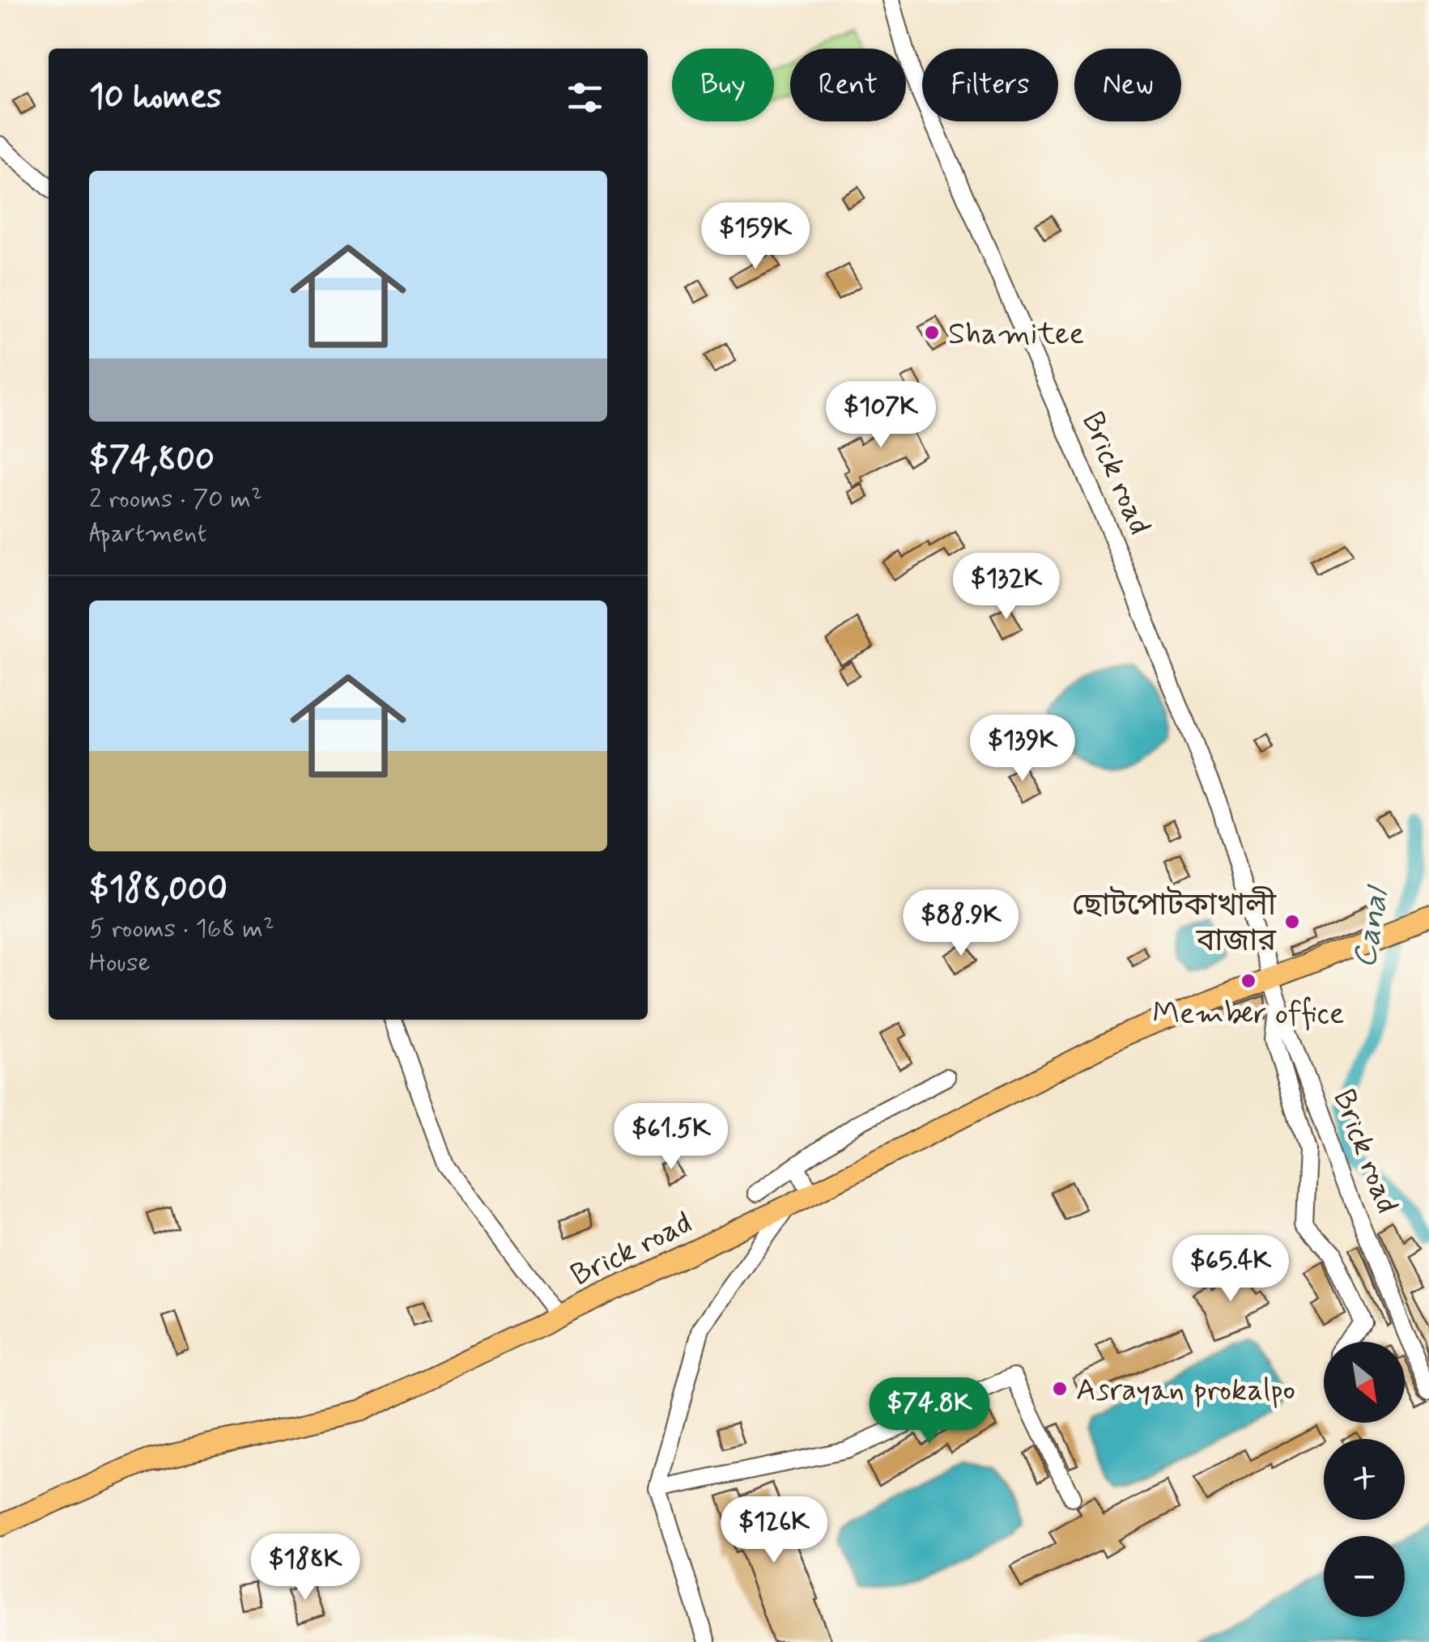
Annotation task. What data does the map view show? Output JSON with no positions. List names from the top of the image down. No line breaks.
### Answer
{"streets":{"main road":["Brick road"]},"water":["Canal"],"places":["Shamitee","ছোটপোটকাখালী বাজার","Member office","Asrayan prokalpo"],"north":"bottom right","page":{"chip":["Buy","Rent","Filters","New"],"heading":"10 homes","list":[{"name":"$74,800","note":"2 rooms · 70 m² · Apartment"},{"name":"$188,000","note":"5 rooms · 168 m² · House"}],"price":["$159K","$107K","$132K","$139K","$88.9K","$61.5K","$65.4K","$74.8K","$126K","$188K"],"map_buttons":["+","−"]}}
